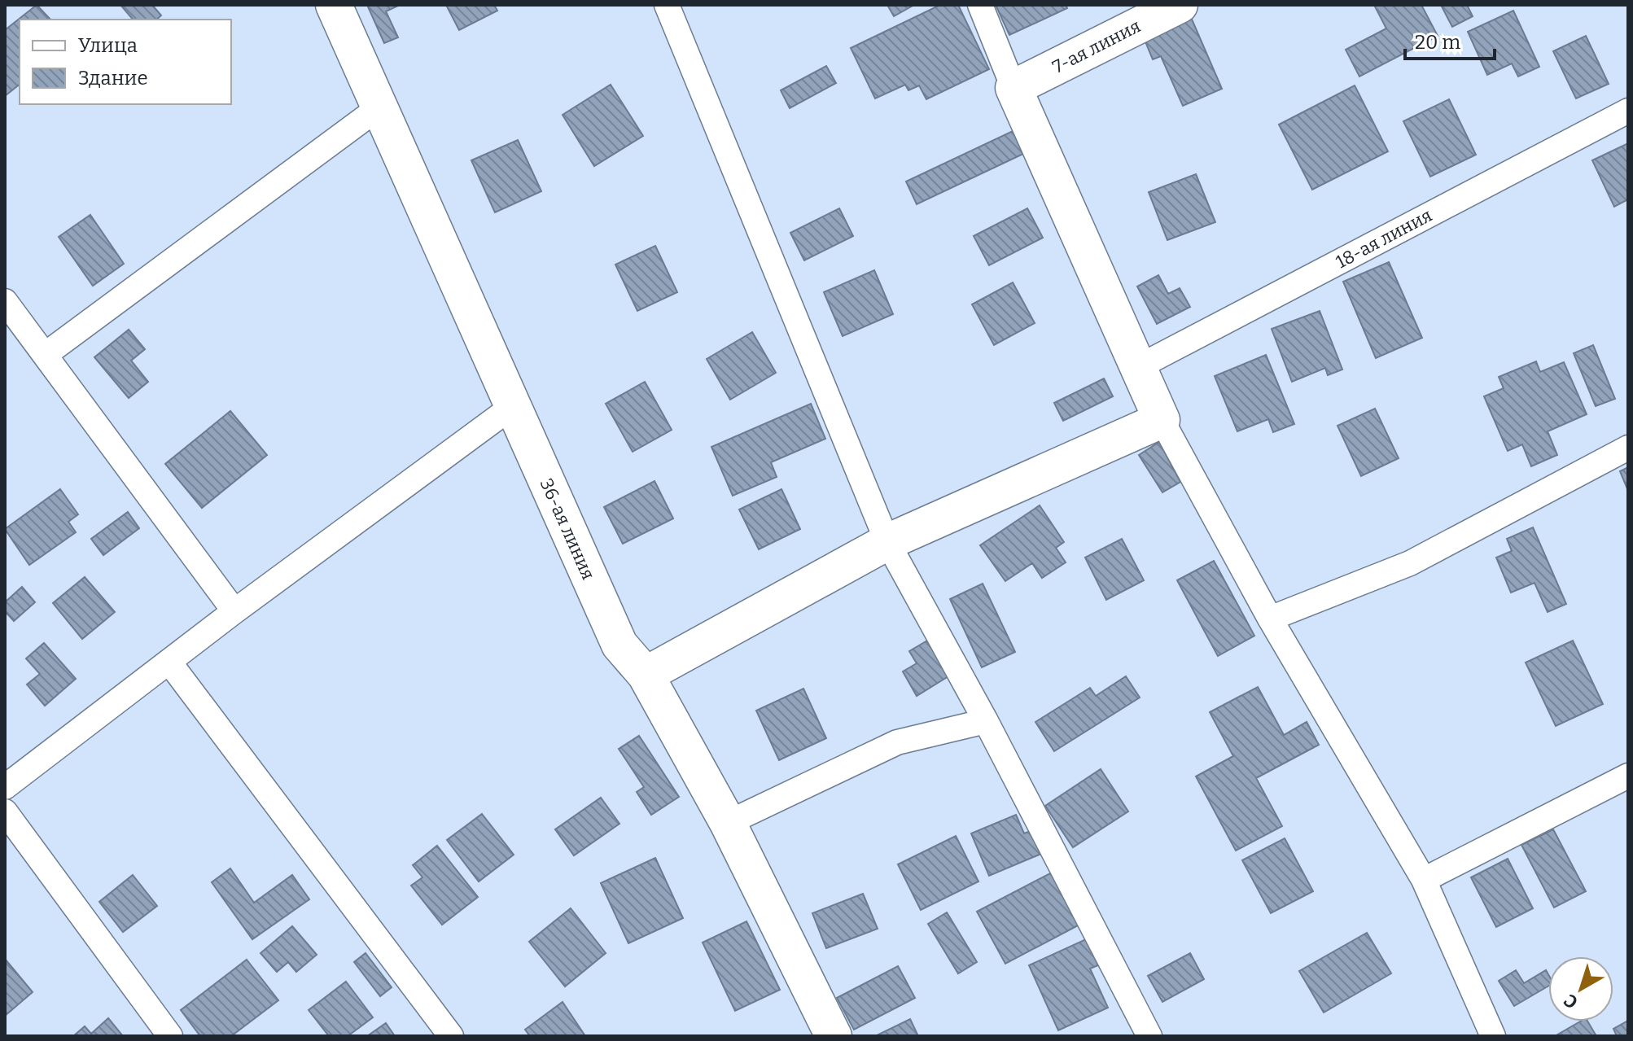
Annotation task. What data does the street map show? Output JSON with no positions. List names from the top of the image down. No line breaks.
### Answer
{"streets":{"street":["7-ая линия","18-ая линия","36-ая линия"]},"legend":["Улица","Здание"],"scale_bar":"20 m","north":"bottom left"}
